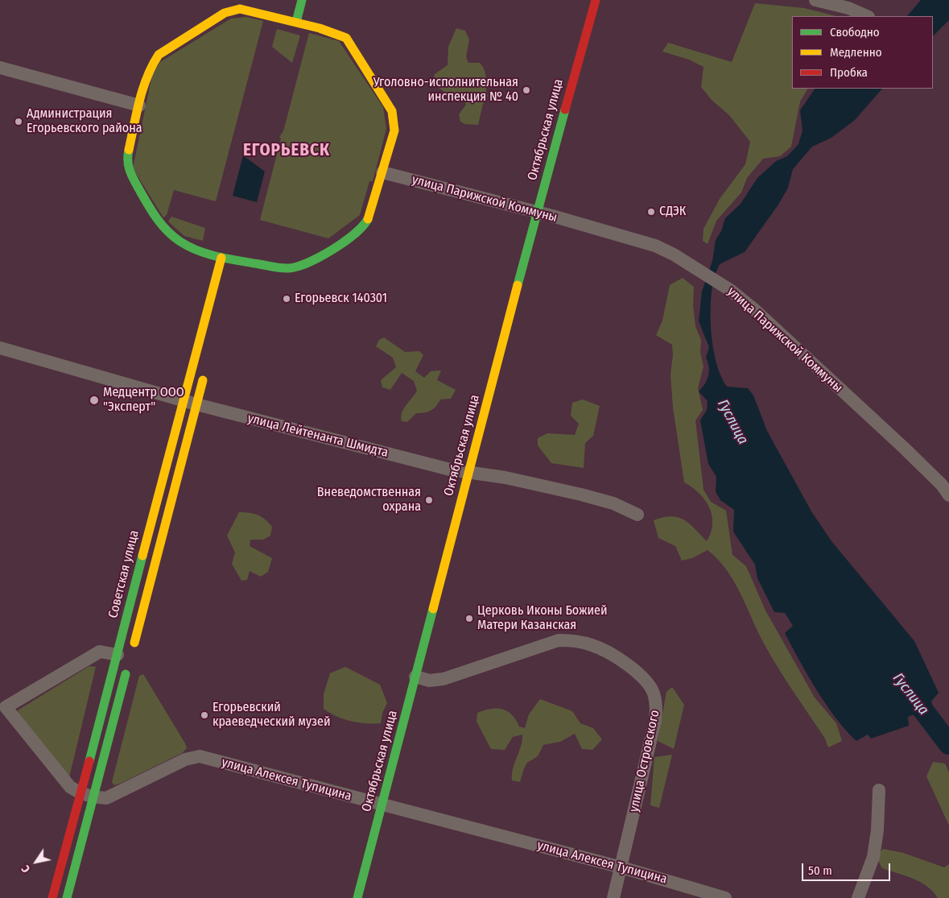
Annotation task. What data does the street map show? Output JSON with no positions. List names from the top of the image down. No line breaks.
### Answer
{"streets":{"main road":["Октябрьская улица","Советская улица"],"street":["улица Парижской Коммуны","улица Лейтенанта Шмидта","улица Островского","улица Алексея Тупицина"]},"crossings":[["Октябрьская улица","улица Парижской Коммуны"],["Октябрьская улица","улица Лейтенанта Шмидта"],["Октябрьская улица","улица Островского"],["Октябрьская улица","улица Алексея Тупицина"],["улица Лейтенанта Шмидта","Советская улица"],["Советская улица","улица Алексея Тупицина"],["улица Островского","улица Алексея Тупицина"]],"districts":["ЕГОРЬЕВСК"],"water":["Гуслица"],"places":["Уголовно-исполнительная инспекция № 40","Администрация Егорьевского района","СДЭК","Егорьевск 140301","Медцентр ООО \"Эксперт\"","Вневедомственная охрана","Церковь Иконы Божией Матери Казанская","Егорьевский краеведческий музей"],"legend":["Свободно","Медленно","Пробка"],"scale_bar":"50 m","north":"bottom left"}
